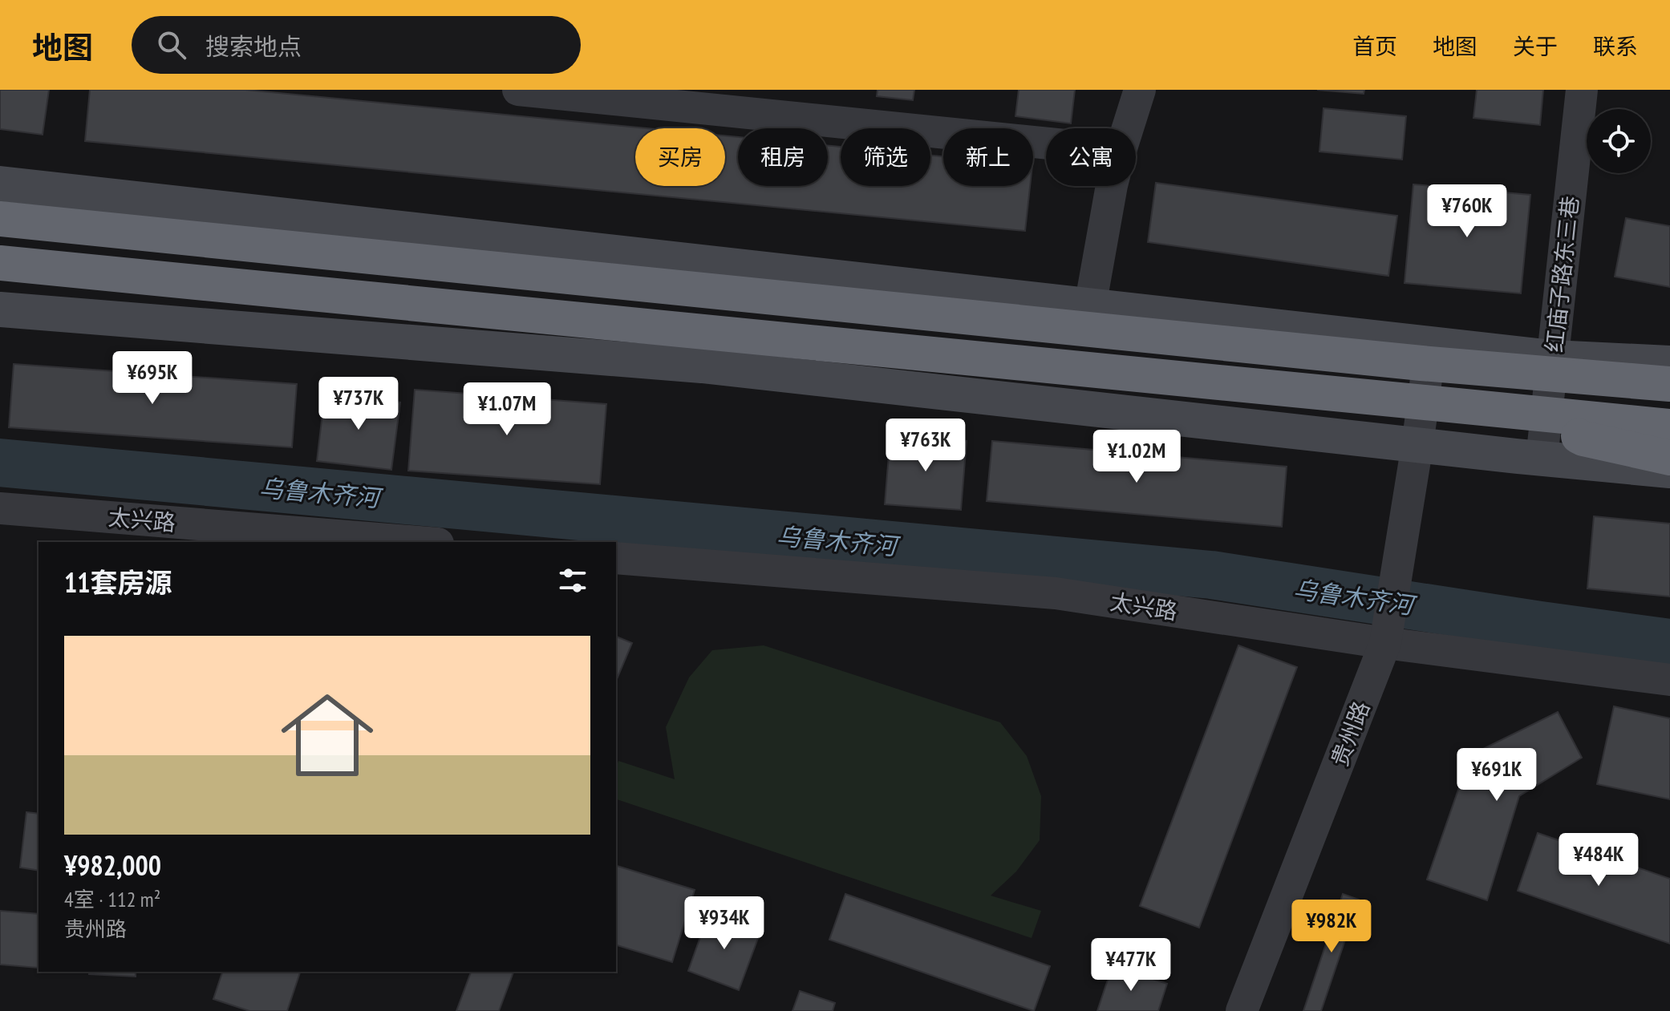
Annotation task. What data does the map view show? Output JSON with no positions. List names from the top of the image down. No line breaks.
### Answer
{"streets":{"street":["红庙子路东三巷","太兴路","贵州路"]},"crossings":[["太兴路","贵州路"]],"water":["乌鲁木齐河"],"page":{"header":"地图","search":"搜索地点","nav":["首页","地图","关于","联系"],"chip":["买房","租房","筛选","新上","公寓"],"price":["¥760K","¥695K","¥737K","¥1.07M","¥763K","¥1.02M","¥691K","¥484K","¥934K","¥982K","¥477K"],"heading":"11套房源","list":[{"name":"¥982,000","note":"4室 · 112 m² · 贵州路"}]}}
